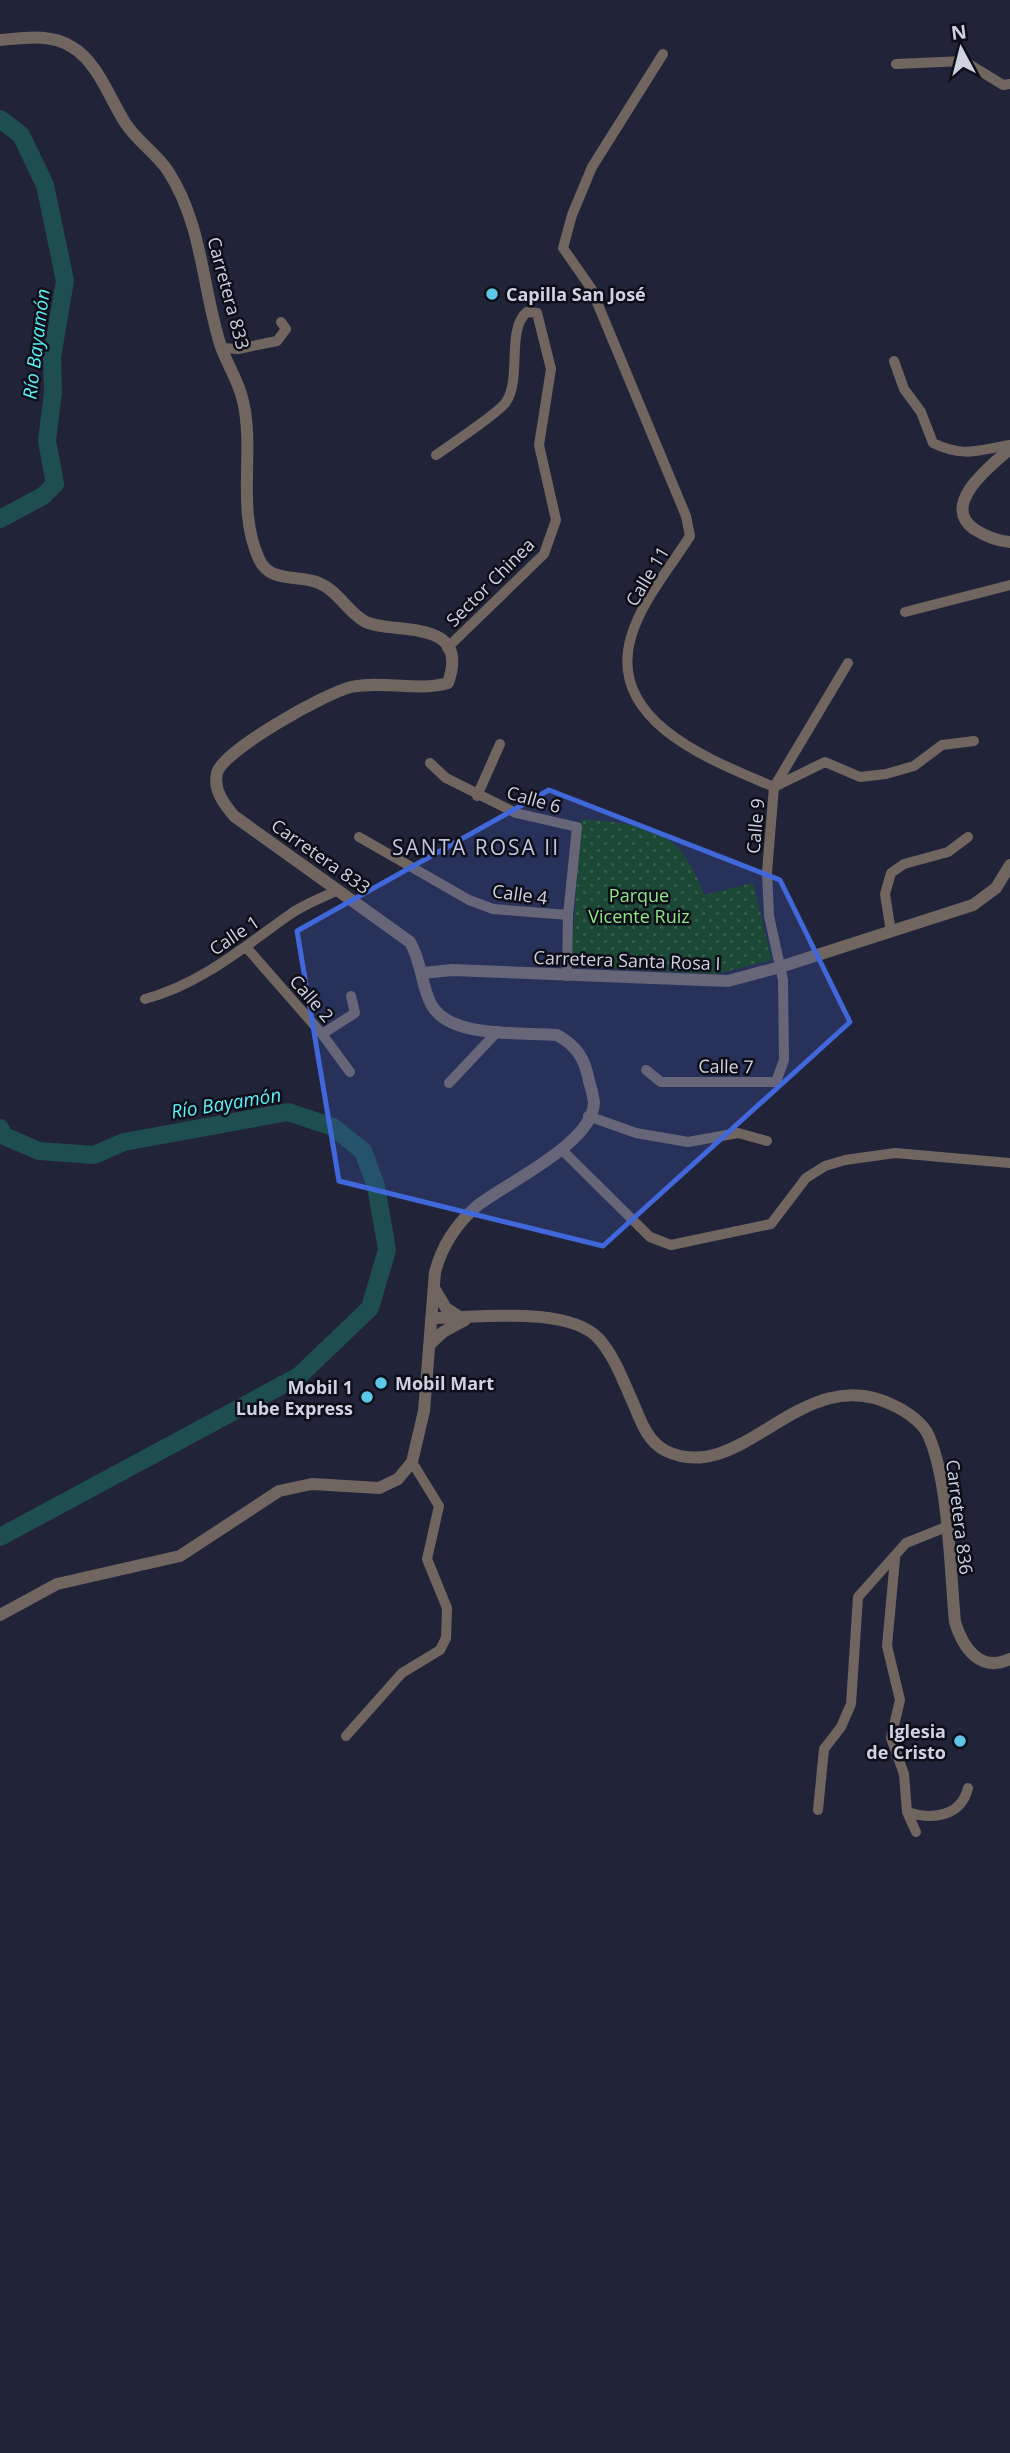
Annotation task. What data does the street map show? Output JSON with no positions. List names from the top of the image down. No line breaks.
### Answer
{"streets":{"street":["Carretera 833","Calle 11","Sector Chinea","Calle 6","Calle 9","Calle 4","Calle 1","Carretera Santa Rosa I","Calle 2","Calle 7","Carretera 836"]},"crossings":[["Carretera 833","Sector Chinea"],["Carretera 833","Calle 1"],["Carretera 833","Carretera Santa Rosa I"],["Calle 11","Calle 9"],["Calle 6","Calle 4"],["Calle 6","Carretera Santa Rosa I"],["Calle 9","Carretera Santa Rosa I"],["Calle 9","Calle 7"],["Calle 1","Calle 2"],["Carretera Santa Rosa I","Calle 7"]],"districts":["SANTA ROSA II"],"water":["Río Bayamón"],"parks":["Parque Vicente Ruiz"],"places":["Capilla San José","Mobil Mart","Mobil 1 Lube Express","Iglesia de Cristo"],"north":"top"}
